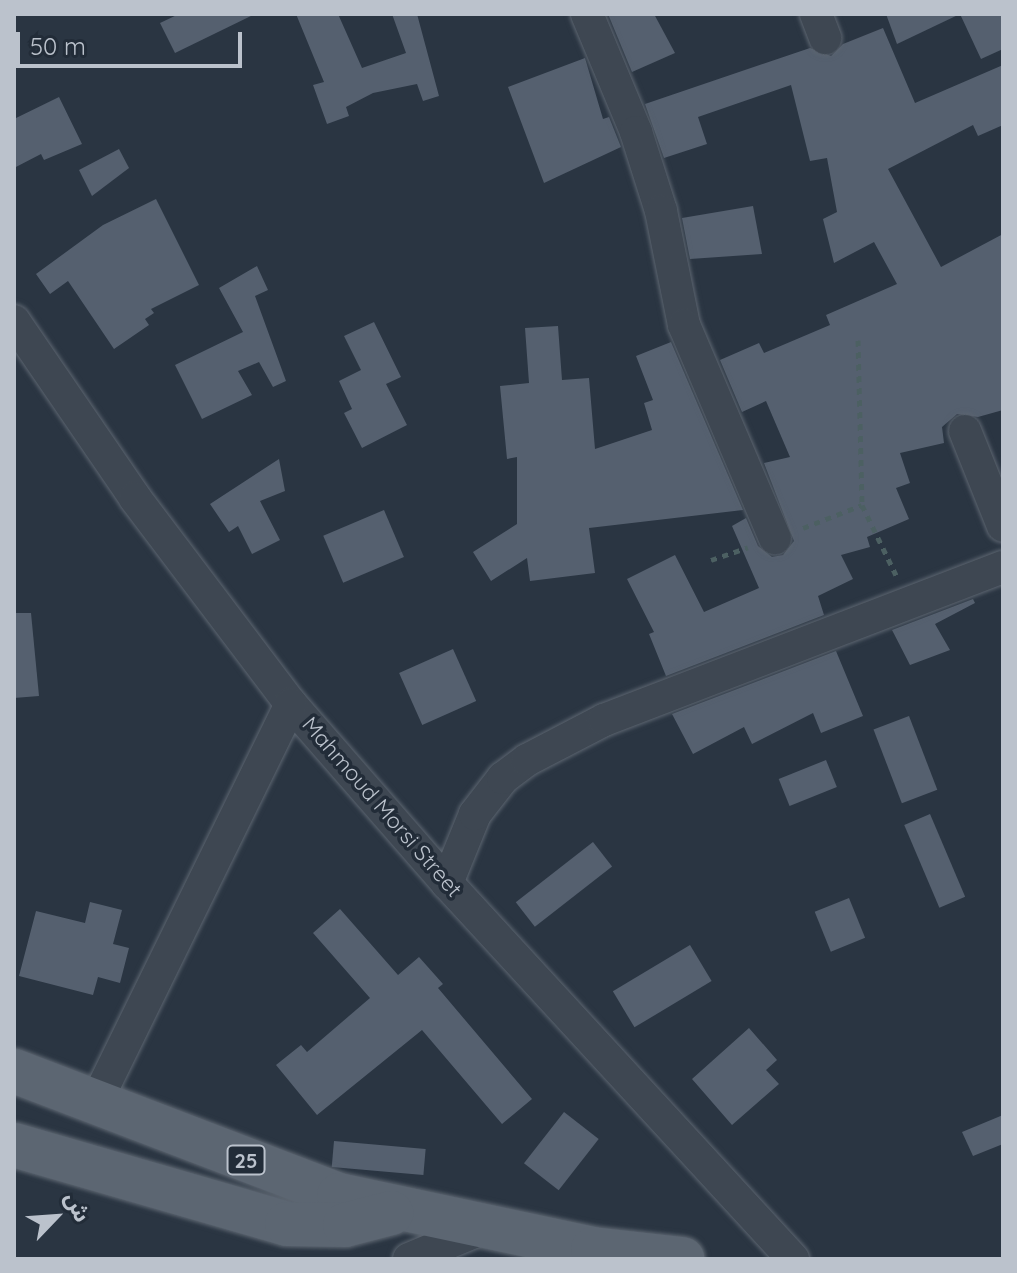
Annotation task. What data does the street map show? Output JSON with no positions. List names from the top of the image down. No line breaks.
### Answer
{"streets":{"main road":["25"],"street":["Mahmoud Morsi Street"]},"scale_bar":"50 m","north":"top right"}
